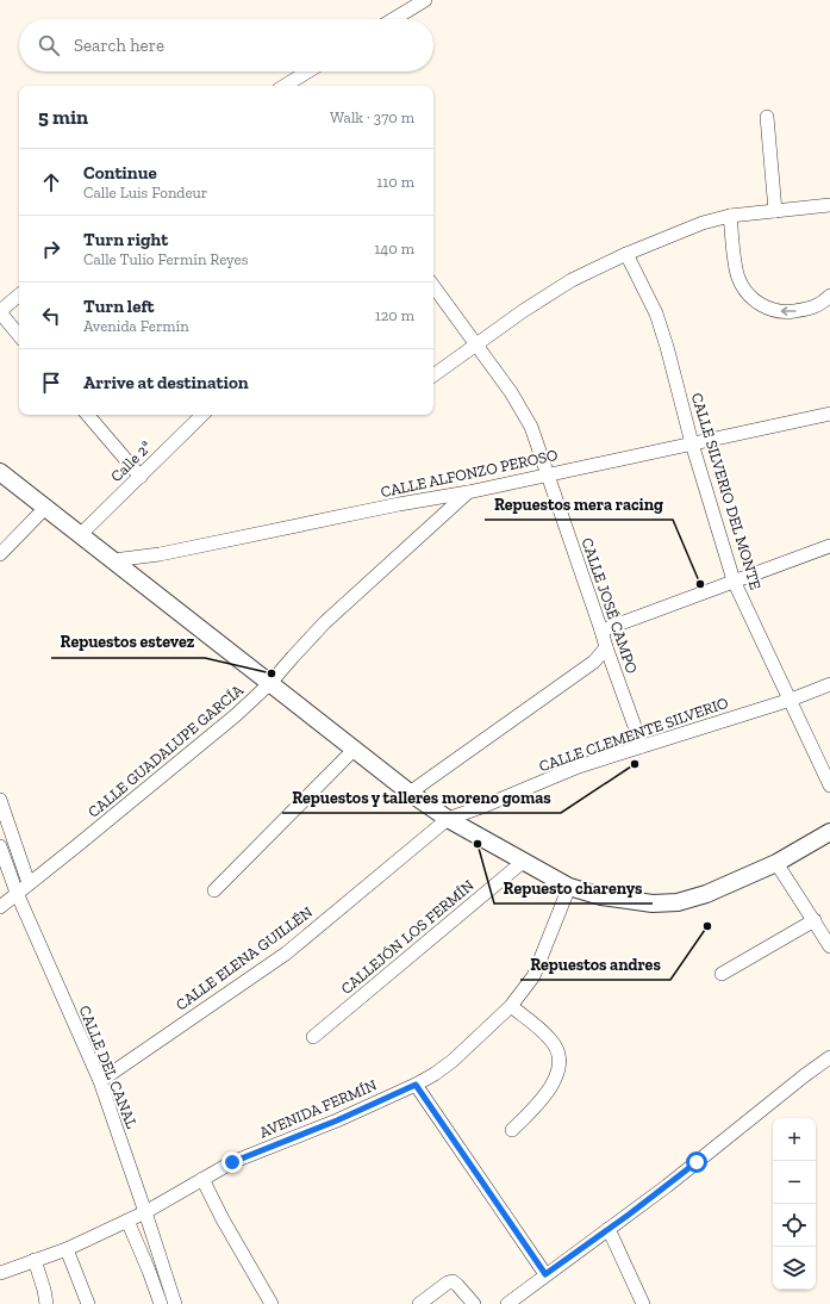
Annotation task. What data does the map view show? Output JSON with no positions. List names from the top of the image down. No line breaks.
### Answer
{"streets":{"street":["Calle 2ª","CALLE ALFONZO PEROSO","CALLE SILVERIO DEL MONTE","CALLE JOSÉ CAMPO","CALLE CLEMENTE SILVERIO","CALLE GUADALUPE GARCÍA","CALLEJÓN LOS FERMÍN","CALLE ELENA GUILLÉN","CALLE DEL CANAL","AVENIDA FERMÍN"]},"crossings":[["CALLE ALFONZO PEROSO","CALLE SILVERIO DEL MONTE"],["CALLE ALFONZO PEROSO","CALLE JOSÉ CAMPO"],["CALLE ALFONZO PEROSO","CALLE GUADALUPE GARCÍA"],["CALLE SILVERIO DEL MONTE","CALLE CLEMENTE SILVERIO"],["CALLE JOSÉ CAMPO","CALLE CLEMENTE SILVERIO"],["CALLE CLEMENTE SILVERIO","CALLE ELENA GUILLÉN"],["CALLE GUADALUPE GARCÍA","CALLE DEL CANAL"],["CALLE ELENA GUILLÉN","CALLE DEL CANAL"],["CALLE DEL CANAL","AVENIDA FERMÍN"]],"places":["Repuestos mera racing","Repuestos estevez","Repuestos y talleres moreno gomas","Repuesto charenys","Repuestos andres"],"page":{"search":"Search here","heading":["5 min","Walk · 370 m"],"list":[["Continue","Calle Luis Fondeur","110 m"],["Turn right","Calle Tulio Fermín Reyes","140 m"],["Turn left","Avenida Fermín","120 m"],"Arrive at destination"],"map_buttons":["+","−"]}}
